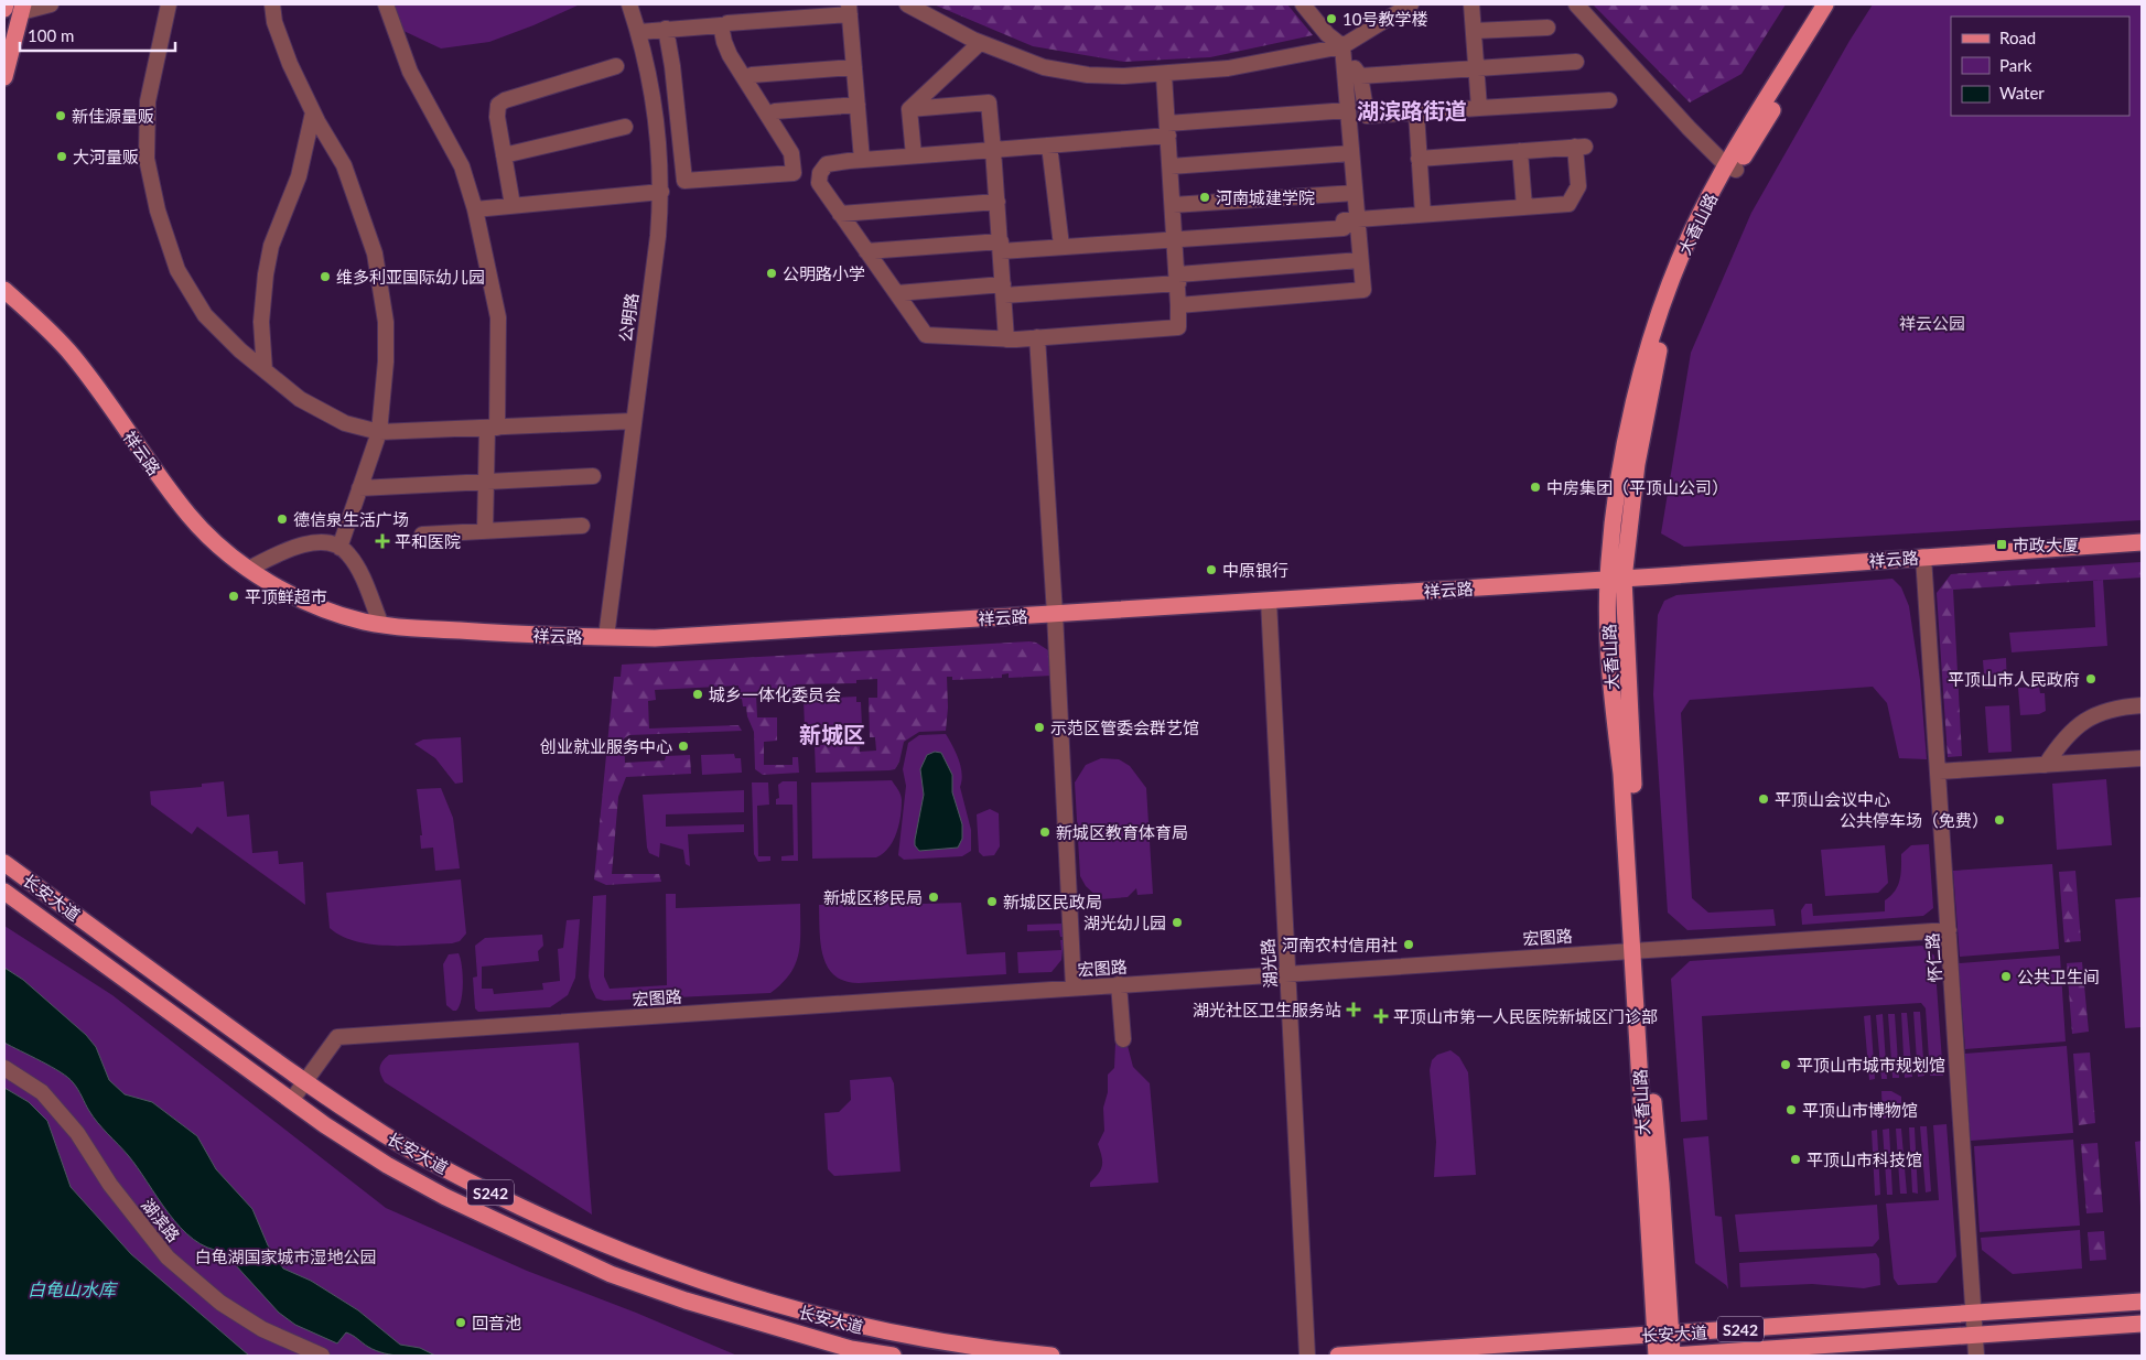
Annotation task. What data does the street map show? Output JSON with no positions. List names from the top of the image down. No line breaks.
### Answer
{"streets":{"main road":["大香山路","祥云路","长安大道","S242"],"street":["公明路","宏图路","怀仁路","湖光路","湖滨路"]},"crossings":[["大香山路","祥云路"],["大香山路","长安大道"],["大香山路","宏图路"],["公明路","祥云路"],["祥云路","怀仁路"],["祥云路","湖光路"],["长安大道","宏图路"],["长安大道","怀仁路"],["宏图路","怀仁路"],["宏图路","湖光路"]],"districts":["湖滨路街道","新城区"],"water":["白龟山水库"],"parks":["祥云公园","白龟湖国家城市湿地公园"],"places":{"other":["10号教学楼","新佳源量贩","大河量贩","河南城建学院","公明路小学","维多利亚国际幼儿园","中房集团（平顶山公司）","德信泉生活广场","中原银行","平顶鲜超市","平顶山市人民政府","城乡一体化委员会","示范区管委会群艺馆","创业就业服务中心","平顶山会议中心","公共停车场（免费）","新城区教育体育局","新城区移民局","新城区民政局","湖光幼儿园","河南农村信用社","公共卫生间","平顶山市城市规划馆","平顶山市博物馆","平顶山市科技馆","回音池"],"health":["平和医院","湖光社区卫生服务站","平顶山市第一人民医院新城区门诊部"],"transit":["市政大厦"]},"legend":["Road","Park","Water"],"scale_bar":"100 m"}
